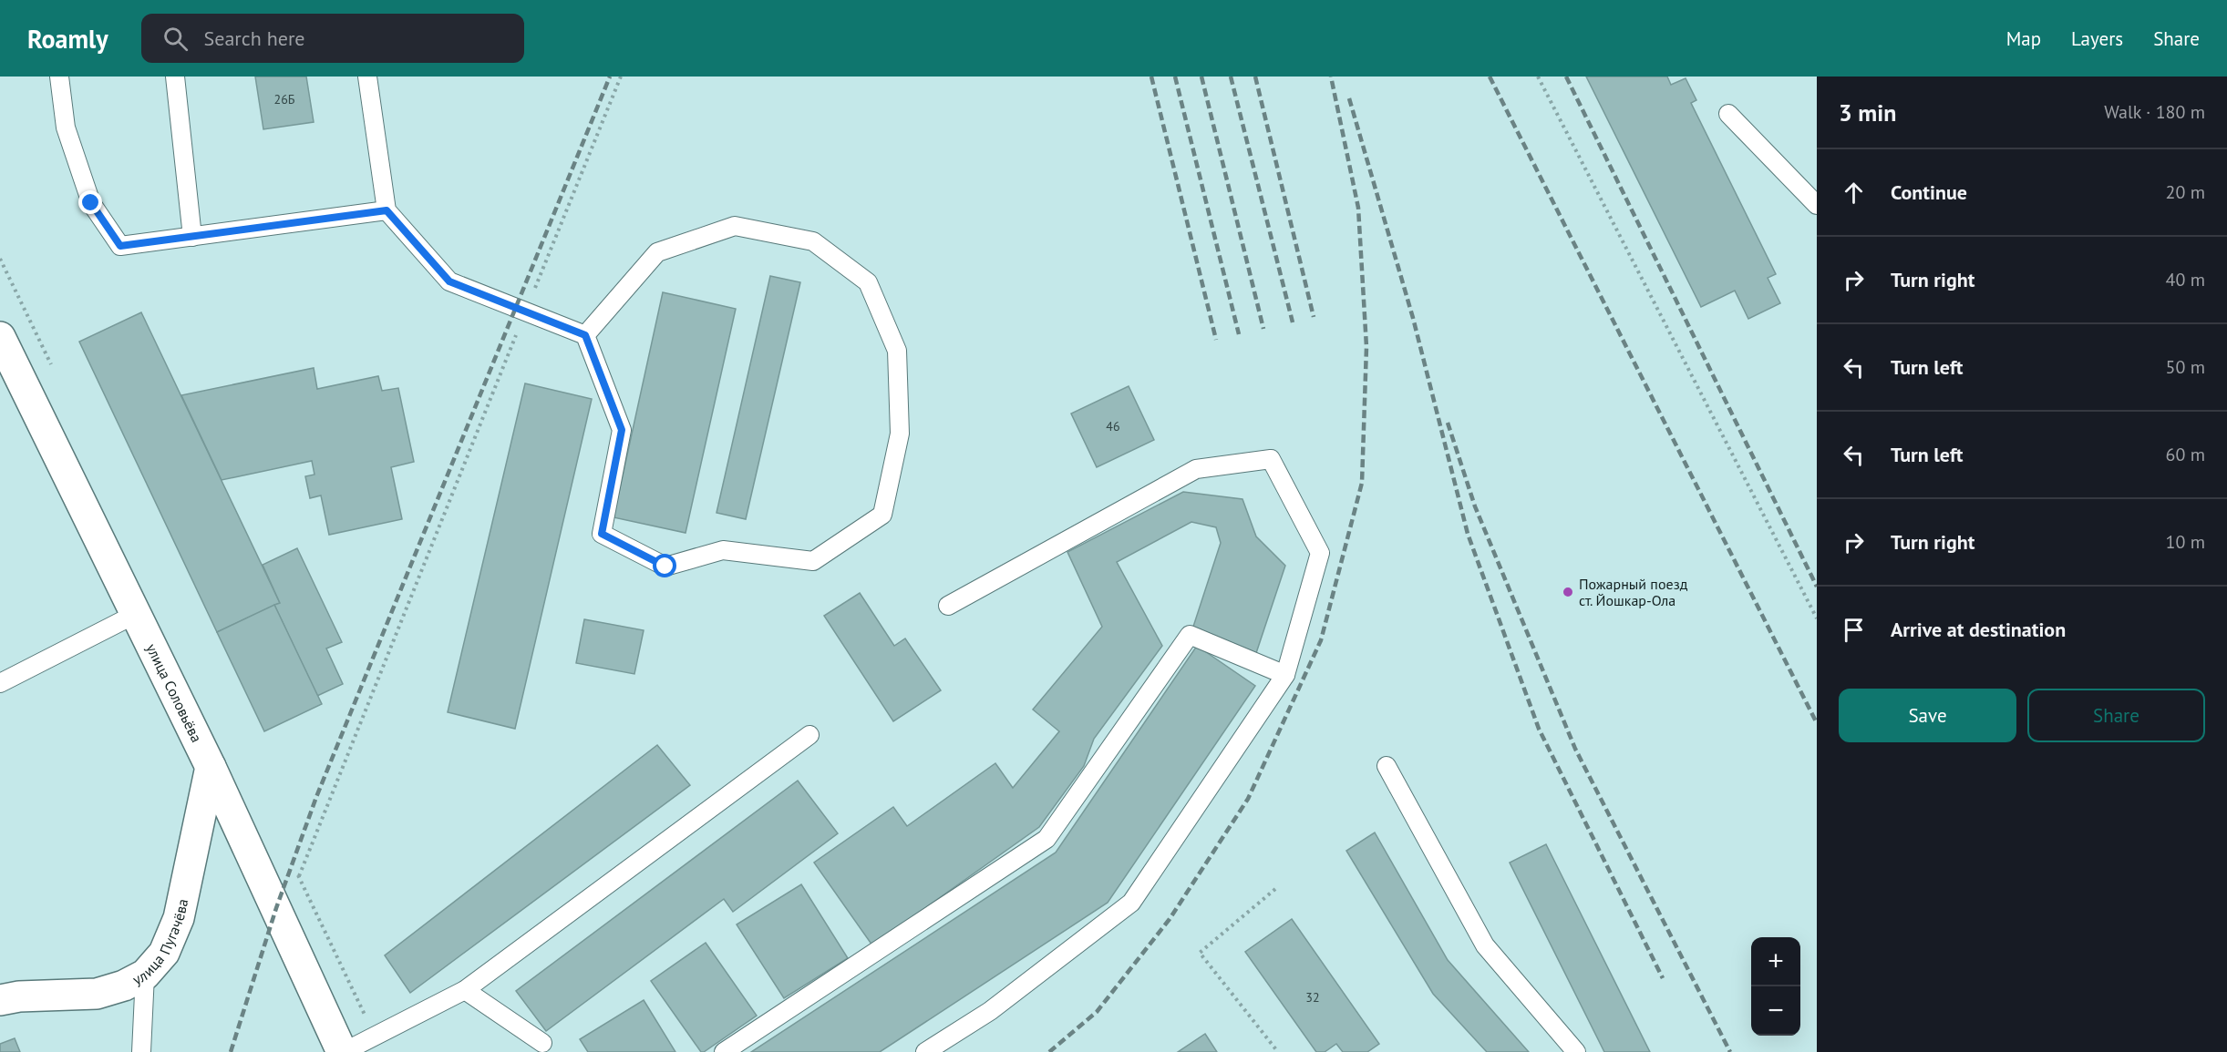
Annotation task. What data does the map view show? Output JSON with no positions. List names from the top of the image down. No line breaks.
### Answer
{"streets":{"street":["улица Соловьёва","улица Пугачёва"]},"crossings":[["улица Соловьёва","улица Пугачёва"]],"places":["Пожарный поезд ст. Йошкар-Ола"],"house_numbers":["26Б","46","32"],"page":{"header":"Roamly","search":"Search here","nav":["Map","Layers","Share"],"heading":["3 min","Walk · 180 m"],"list":[["Continue","20 m"],["Turn right","40 m"],["Turn left","50 m"],["Turn left","60 m"],["Turn right","10 m"],"Arrive at destination"],"buttons":["Save","Share"],"map_buttons":["+","−"]}}
